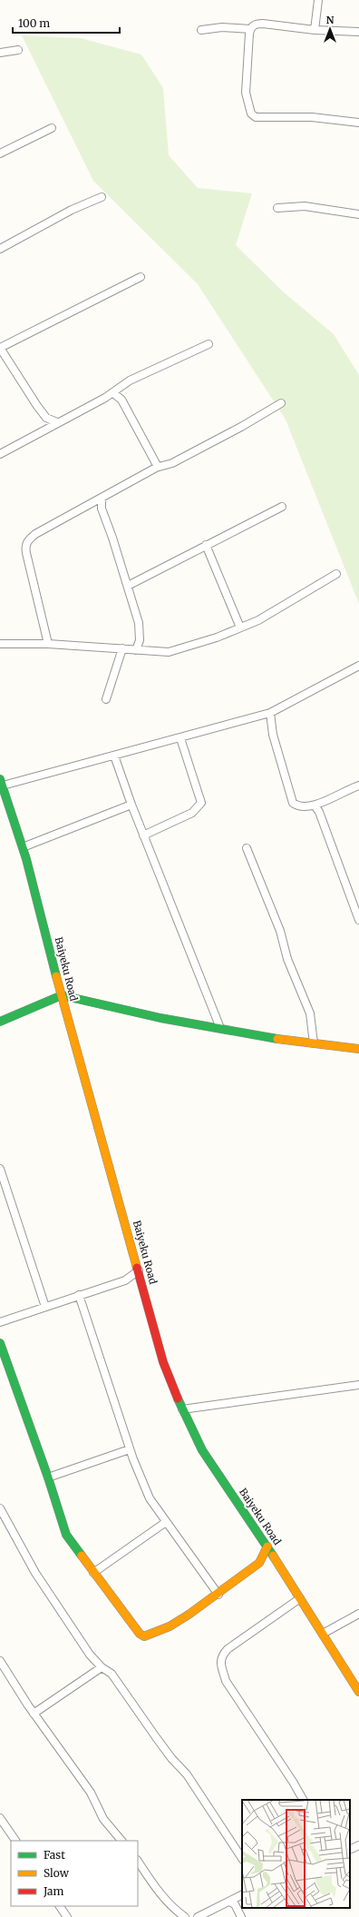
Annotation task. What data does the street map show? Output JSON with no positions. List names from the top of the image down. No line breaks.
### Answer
{"streets":{"main road":["Baiyeku Road"]},"legend":["Fast","Slow","Jam"],"scale_bar":"100 m","north":"top"}
